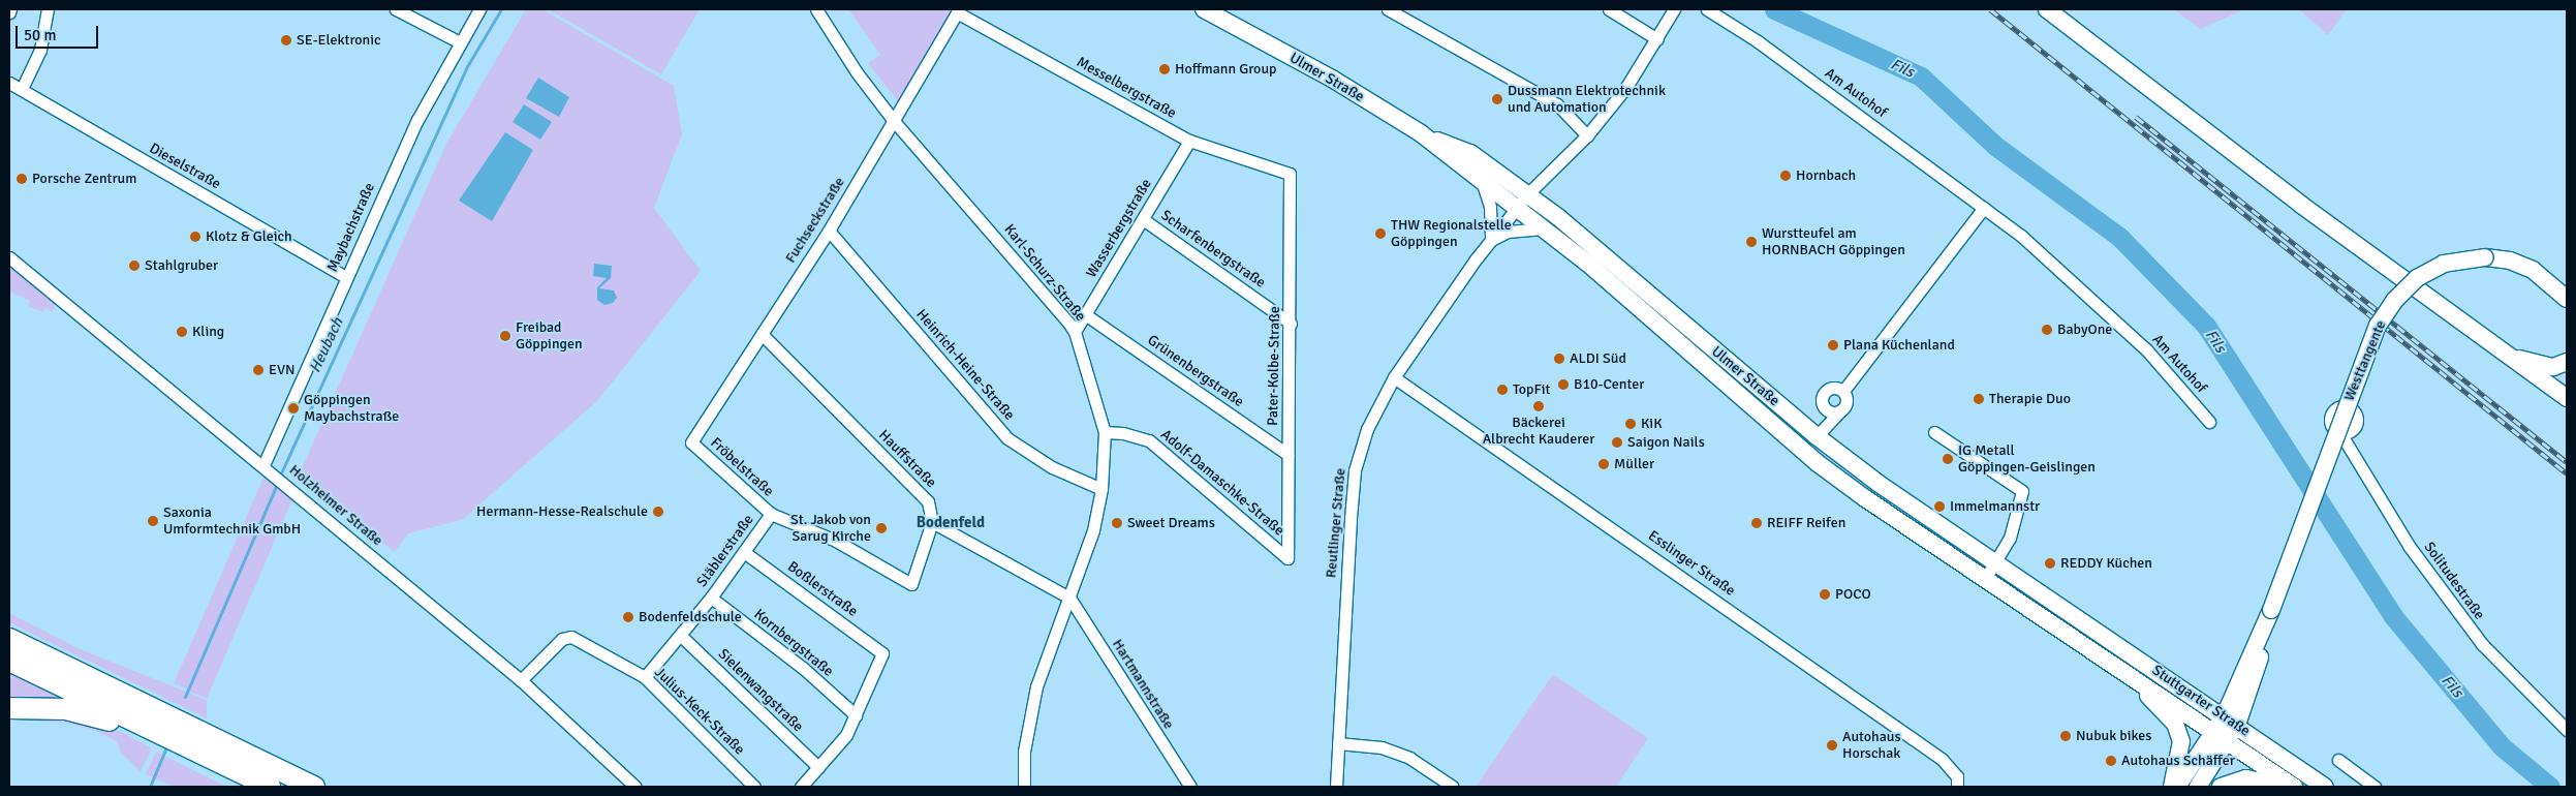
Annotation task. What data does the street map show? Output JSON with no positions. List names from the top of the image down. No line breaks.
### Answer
{"streets":{"main road":["Ulmer Straße","Westtangente","Stuttgarter Straße"],"street":["Messelbergstraße","Am Autohof","Dieselstraße","Fuchseckstraße","Maybachstraße","Wasserbergstraße","Scharfenbergstraße","Karl-Schurz-Straße","Heinrich-Heine-Straße","Pater-Kolbe-Straße","Grünenbergstraße","Hauffstraße","Fröbelstraße","Adolf-Damaschke-Straße","Holzheimer Straße","Reutlinger Straße","Stäblerstraße","Esslinger Straße","Solitudestraße","Boßlerstraße","Kornbergstraße","Hartmannstraße","Sielenwangstraße","Julius-Keck-Straße"]},"crossings":[["Ulmer Straße","Reutlinger Straße"],["Ulmer Straße","Stuttgarter Straße"],["Messelbergstraße","Fuchseckstraße"],["Messelbergstraße","Wasserbergstraße"],["Messelbergstraße","Pater-Kolbe-Straße"],["Dieselstraße","Maybachstraße"],["Fuchseckstraße","Karl-Schurz-Straße"],["Fuchseckstraße","Heinrich-Heine-Straße"],["Fuchseckstraße","Hauffstraße"],["Fuchseckstraße","Fröbelstraße"],["Maybachstraße","Holzheimer Straße"],["Wasserbergstraße","Scharfenbergstraße"],["Wasserbergstraße","Karl-Schurz-Straße"],["Wasserbergstraße","Grünenbergstraße"],["Scharfenbergstraße","Pater-Kolbe-Straße"],["Karl-Schurz-Straße","Heinrich-Heine-Straße"],["Karl-Schurz-Straße","Adolf-Damaschke-Straße"],["Karl-Schurz-Straße","Hartmannstraße"],["Westtangente","Stuttgarter Straße"],["Pater-Kolbe-Straße","Grünenbergstraße"],["Pater-Kolbe-Straße","Adolf-Damaschke-Straße"],["Hauffstraße","Fröbelstraße"],["Fröbelstraße","Stäblerstraße"],["Holzheimer Straße","Julius-Keck-Straße"],["Reutlinger Straße","Esslinger Straße"],["Stäblerstraße","Boßlerstraße"],["Stäblerstraße","Kornbergstraße"],["Stäblerstraße","Sielenwangstraße"],["Stäblerstraße","Julius-Keck-Straße"],["Boßlerstraße","Kornbergstraße"]],"districts":["Bodenfeld"],"water":["Fils","Heubach"],"places":["SE-Elektronic","Hoffmann Group","Dussmann Elektrotechnik und Automation","Hornbach","Porsche Zentrum","THW Regionalstelle Göppingen","Klotz & Gleich","Wurstteufel am HORNBACH Göppingen","Stahlgruber","BabyOne","Kling","Freibad Göppingen","Plana Küchenland","ALDI Süd","EVN","B10-Center","TopFit","Therapie Duo","Bäckerei Albrecht Kauderer","Göppingen Maybachstraße","KiK","Saigon Nails","IG Metall Göppingen-Geislingen","Müller","Immelmannstr","Hermann-Hesse-Realschule","Saxonia Umformtechnik GmbH","Sweet Dreams","REIFF Reifen","St. Jakob von Sarug Kirche","REDDY Küchen","POCO","Bodenfeldschule","Nubuk bikes","Autohaus Horschak","Autohaus Schäffer"],"scale_bar":"50 m"}
